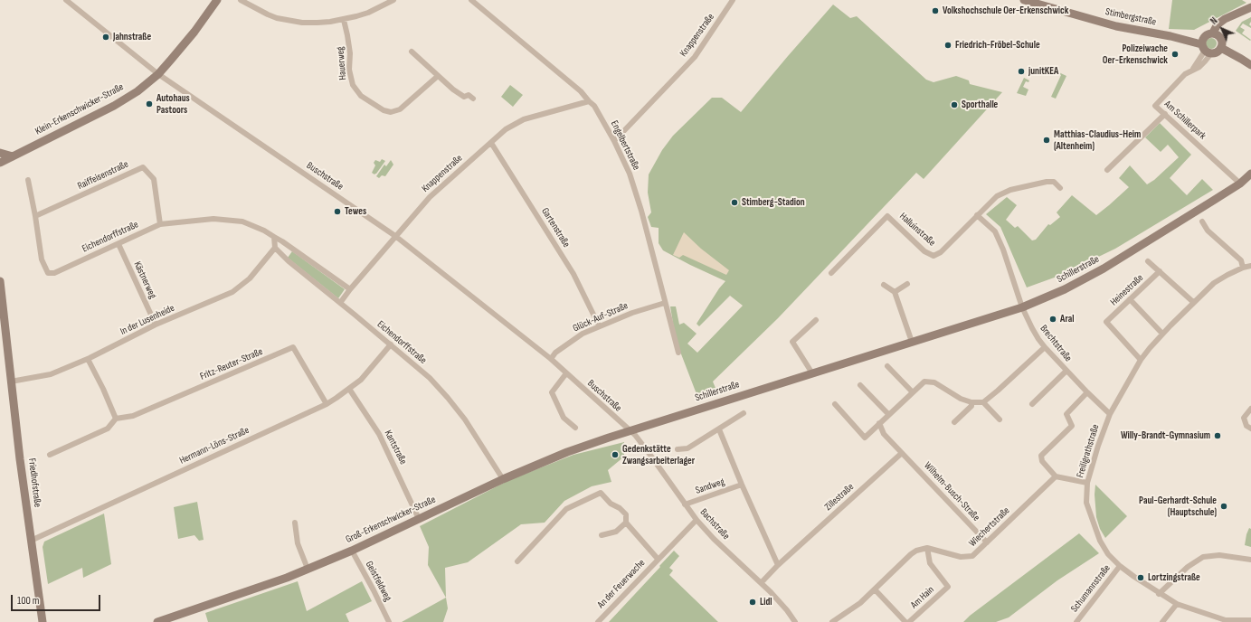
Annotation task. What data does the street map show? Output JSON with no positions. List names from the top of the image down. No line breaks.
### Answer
{"streets":{"main road":["Stimbergstraße","Klein-Erkenschwicker-Straße","Schillerstraße","Friedhofstraße","Groß-Erkenschwicker-Straße"],"street":["Knappenstraße","Hauerweg","Am Schillerpark","Engelbertstraße","Raiffeisenstraße","Buschstraße","Gartenstraße","Halluinstraße","Eichendorffstraße","Kästnerweg","Heinestraße","Glück-Auf-Straße","In der Lusenheide","Brechtstraße","Fritz-Reuter-Straße","Hermann-Löns-Straße","Kantstraße","Freiligrathstraße","Sandweg","Wilhelm-Busch-Straße","Zillestraße","Bachstraße","Wiechertstraße","Geistfeldweg","An der Feuerwache","Schumannstraße","Am Hain"]},"crossings":[["Stimbergstraße","Am Schillerpark"],["Knappenstraße","Engelbertstraße"],["Knappenstraße","Buschstraße"],["Knappenstraße","Gartenstraße"],["Knappenstraße","Eichendorffstraße"],["Klein-Erkenschwicker-Straße","Buschstraße"],["Am Schillerpark","Schillerstraße"],["Engelbertstraße","Glück-Auf-Straße"],["Raiffeisenstraße","Eichendorffstraße"],["Buschstraße","Schillerstraße"],["Buschstraße","Glück-Auf-Straße"],["Buschstraße","Groß-Erkenschwicker-Straße"],["Buschstraße","Bachstraße"],["Gartenstraße","Glück-Auf-Straße"],["Eichendorffstraße","Kästnerweg"],["Eichendorffstraße","In der Lusenheide"],["Eichendorffstraße","Hermann-Löns-Straße"],["Eichendorffstraße","Groß-Erkenschwicker-Straße"],["Schillerstraße","Brechtstraße"],["Schillerstraße","Groß-Erkenschwicker-Straße"],["Schillerstraße","Bachstraße"],["Kästnerweg","In der Lusenheide"],["Heinestraße","Freiligrathstraße"],["In der Lusenheide","Friedhofstraße"],["Brechtstraße","Freiligrathstraße"],["Fritz-Reuter-Straße","Hermann-Löns-Straße"],["Hermann-Löns-Straße","Kantstraße"],["Hermann-Löns-Straße","Friedhofstraße"],["Kantstraße","Groß-Erkenschwicker-Straße"],["Freiligrathstraße","Schumannstraße"],["Sandweg","Bachstraße"],["Wilhelm-Busch-Straße","Zillestraße"],["Wilhelm-Busch-Straße","Wiechertstraße"],["Zillestraße","Bachstraße"],["Groß-Erkenschwicker-Straße","Bachstraße"],["Groß-Erkenschwicker-Straße","Geistfeldweg"],["Bachstraße","An der Feuerwache"],["Wiechertstraße","Am Hain"]],"places":["Volkshochschule Oer-Erkenschwick","Jahnstraße","Friedrich-Fröbel-Schule","Polizeiwache Oer-Erkenschwick","junitKEA","Autohaus Pastoors","Sporthalle","Matthias-Claudius-Heim (Altenheim)","Stimberg-Stadion","Tewes","Aral","Willy-Brandt-Gymnasium","Gedenkstätte Zwangsarbeiterlager","Paul-Gerhardt-Schule (Hauptschule)","Lortzingstraße","Lidl"],"scale_bar":"100 m","north":"top left"}
